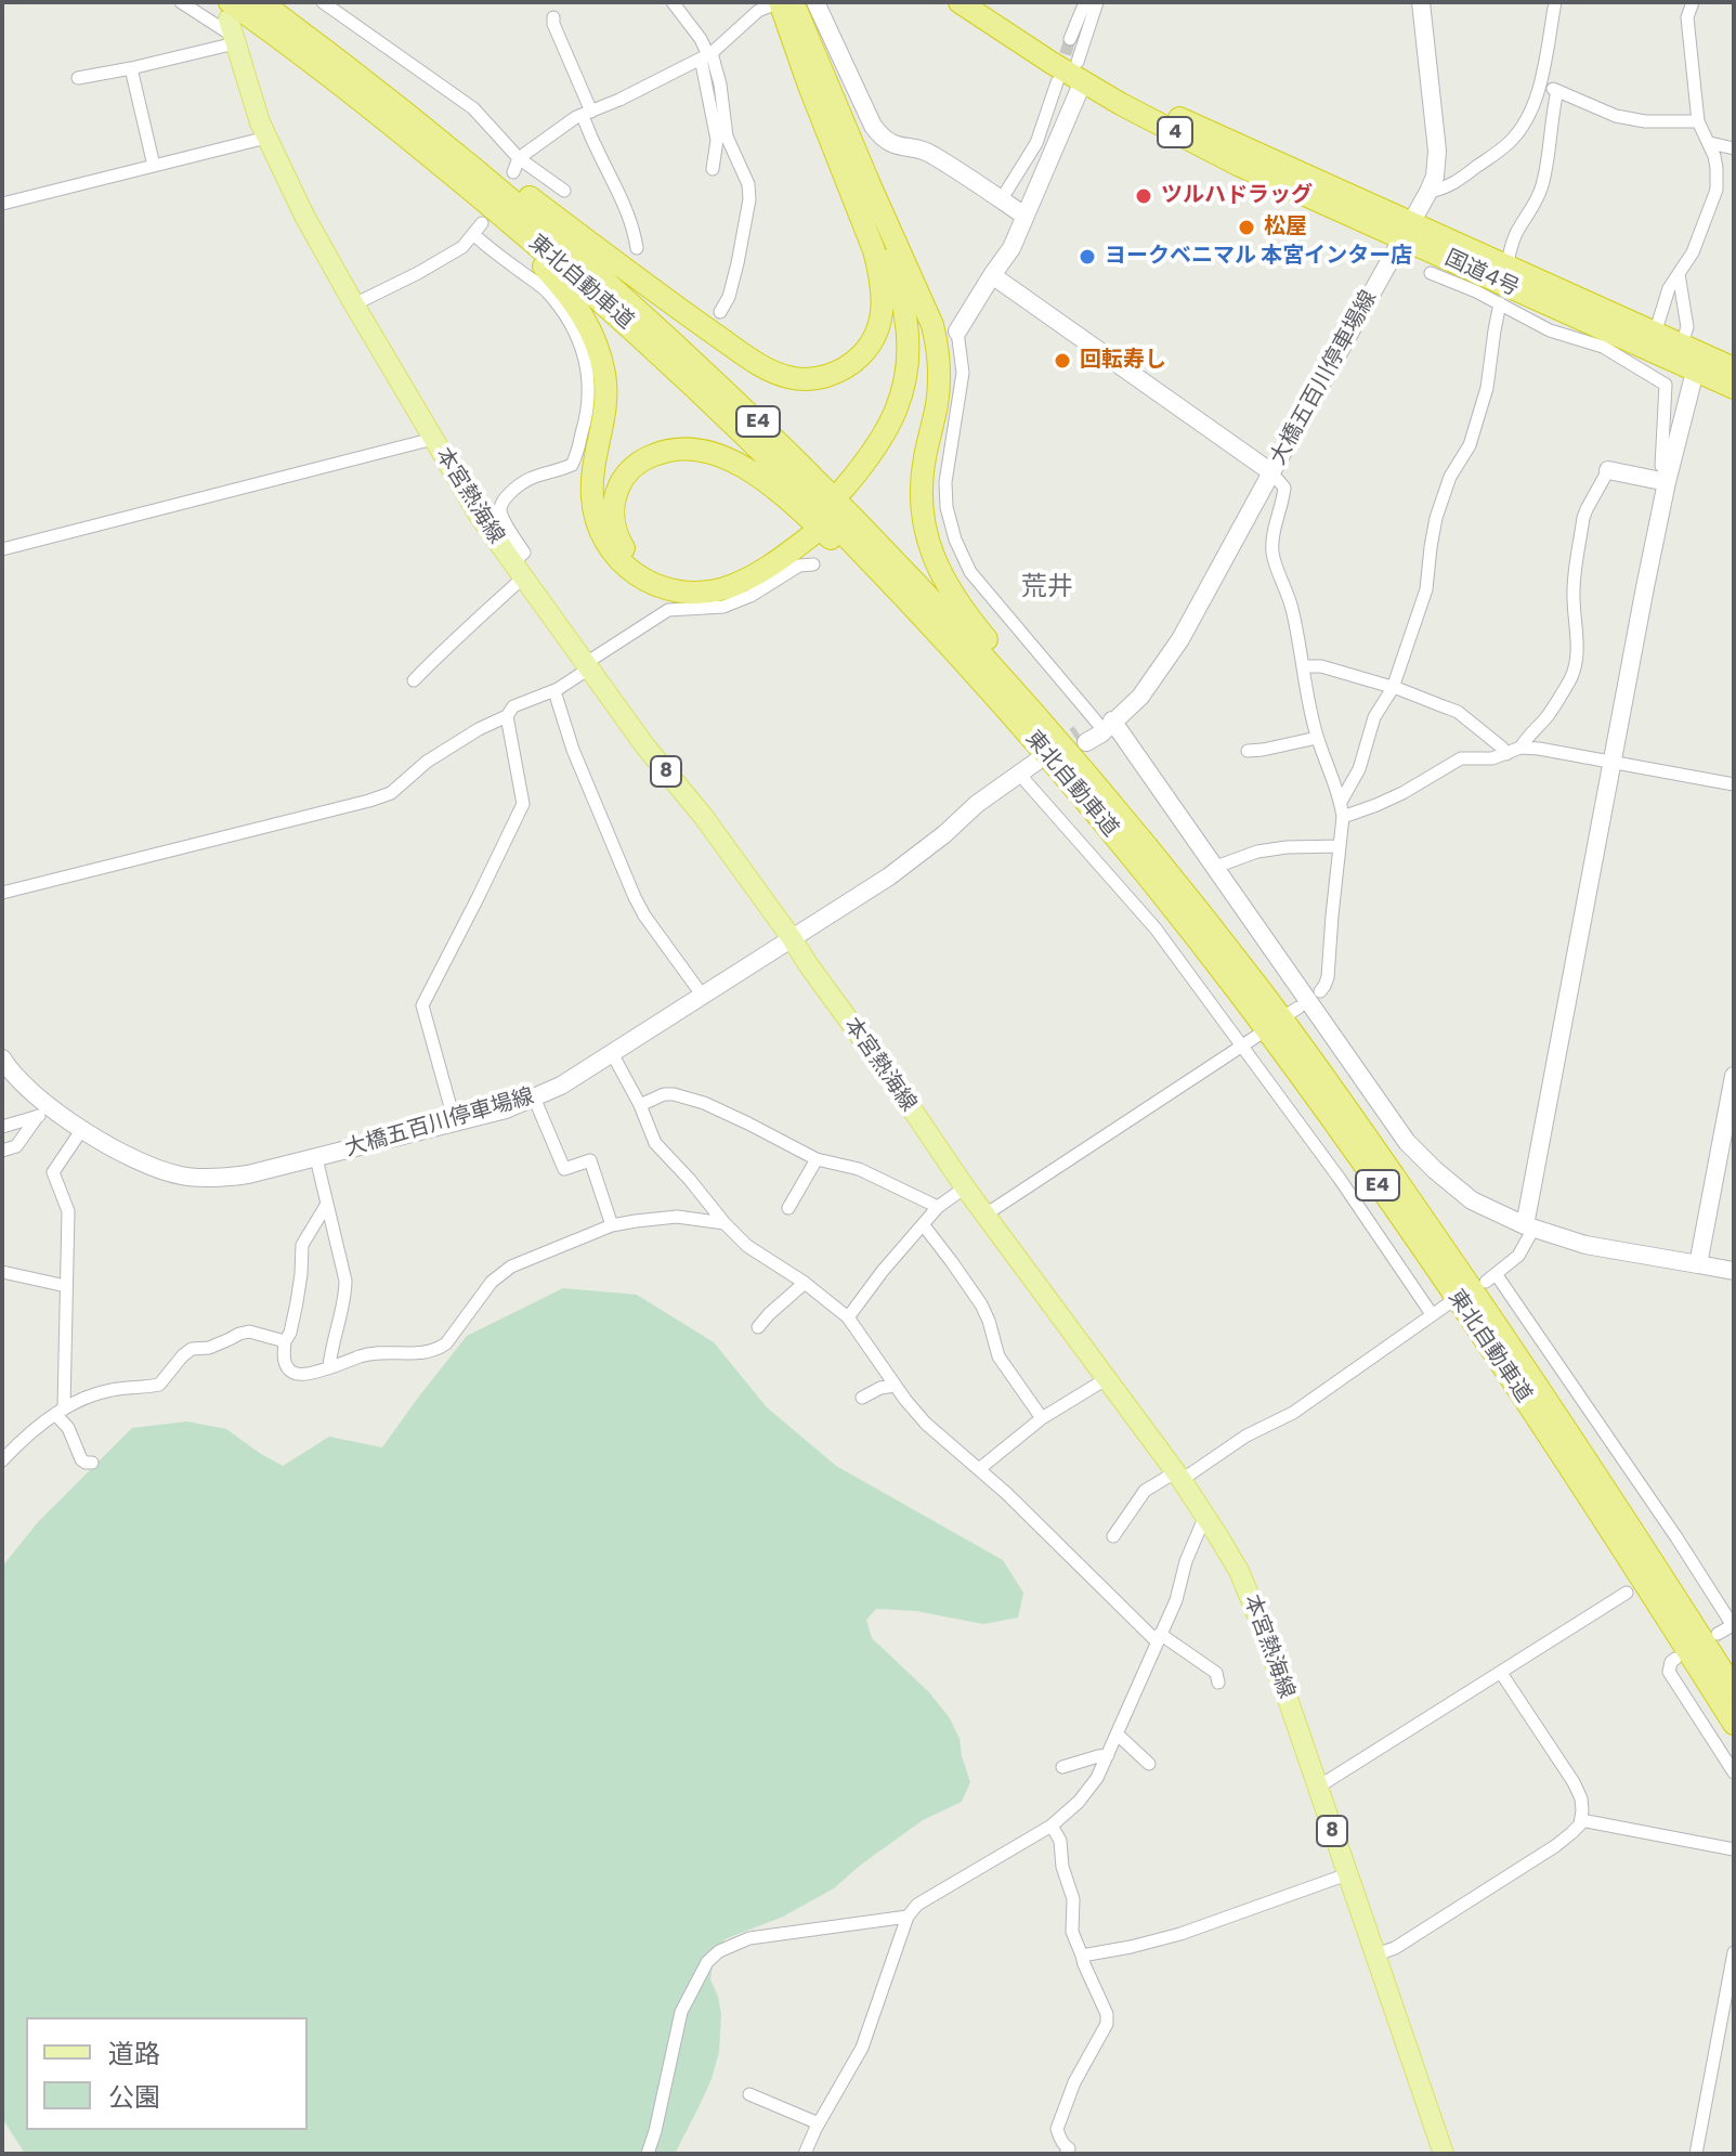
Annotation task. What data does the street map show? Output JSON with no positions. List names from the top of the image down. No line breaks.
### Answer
{"streets":{"highway":["4","国道4号","東北自動車道","E4"],"main road":["本宮熱海線","8"],"street":["大橋五百川停車場線"]},"crossings":[["国道4号","大橋五百川停車場線"],["東北自動車道","本宮熱海線"],["大橋五百川停車場線","本宮熱海線"]],"districts":["荒井"],"places":["ツルハドラッグ","松屋","ヨークベニマル 本宮インター店","回転寿し"],"legend":["道路","公園"]}
